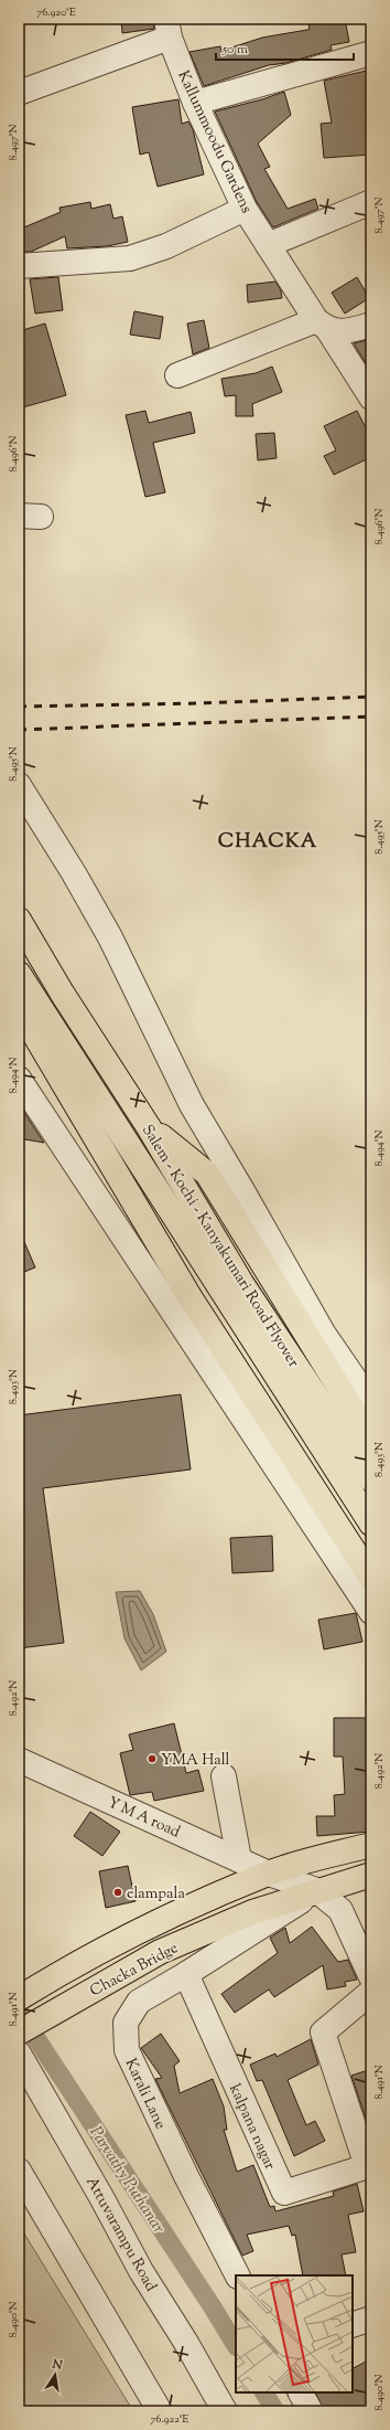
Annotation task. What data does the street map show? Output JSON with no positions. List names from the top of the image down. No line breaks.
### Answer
{"streets":{"main road":["Salem - Kochi - Kanyakumari Road Flyover","Chacka Bridge"],"street":["Kallummoodu Gardens","Y M A road","Karali Lane","kalpana nagar","Attuvarampu Road"]},"crossings":[["Y M A road","Chacka Bridge"],["Y M A road","Karali Lane"],["Chacka Bridge","Karali Lane"],["Chacka Bridge","Attuvarampu Road"],["Karali Lane","kalpana nagar"]],"districts":["CHACKA"],"water":["Parvathy Puthanar"],"places":["YMA Hall","elampala"],"scale_bar":"50 m","north":"top","coordinates":["76.920°E","8.497°N","8.496°N","8.495°N","8.494°N","8.493°N","8.492°N","8.491°N","8.490°N","76.922°E"]}
